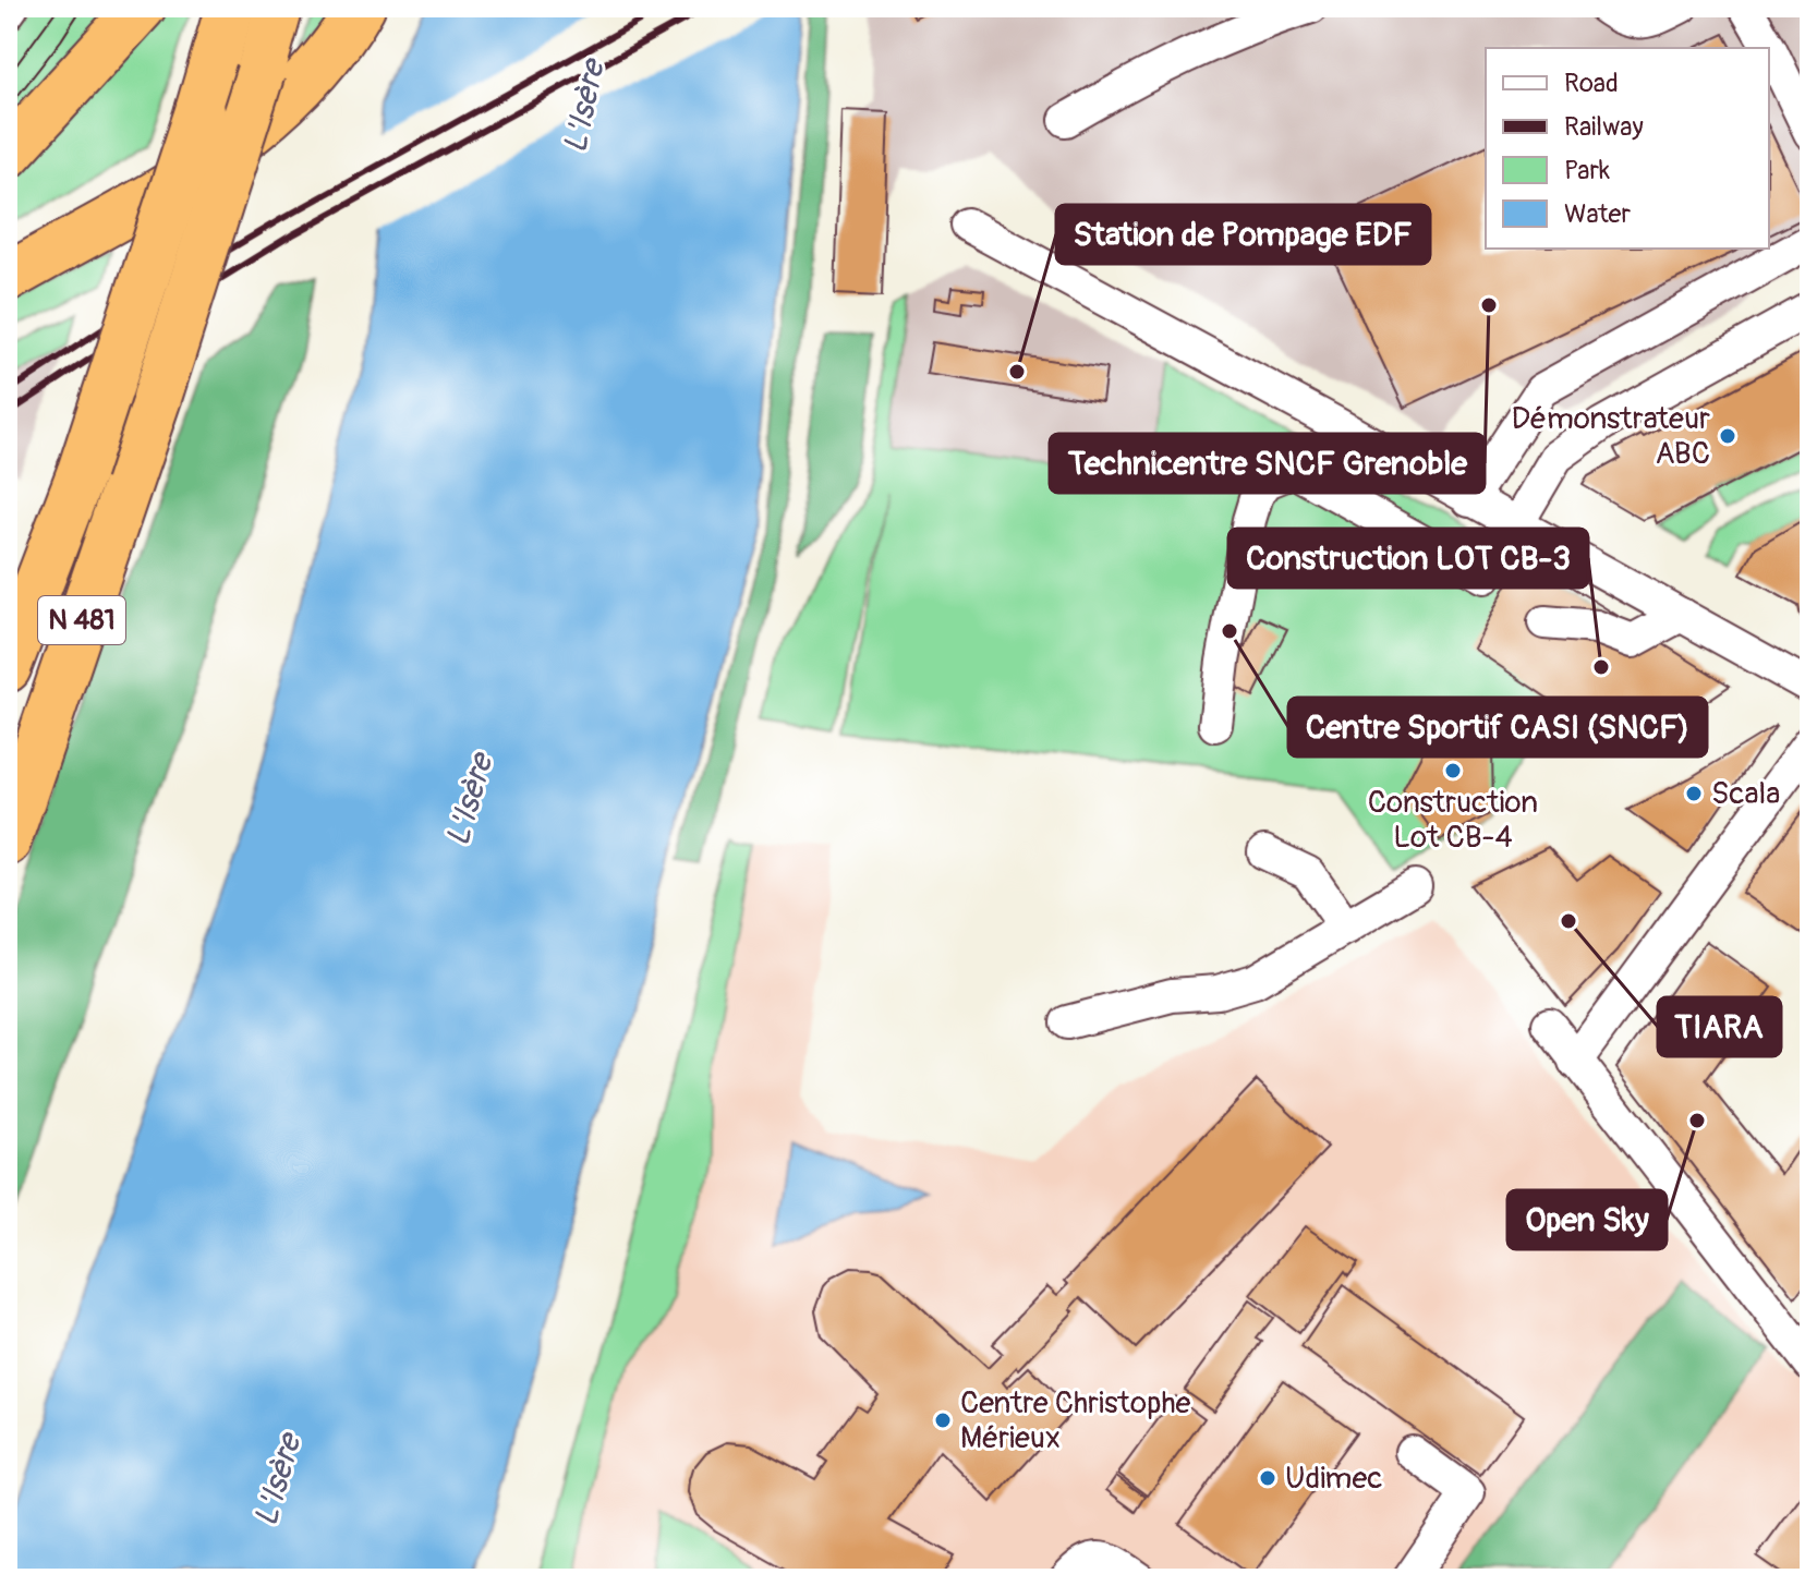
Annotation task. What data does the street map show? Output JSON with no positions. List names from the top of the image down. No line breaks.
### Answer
{"streets":{"highway":["N 481"]},"water":["L'Isère"],"places":["Technicentre SNCF Grenoble","Station de Pompage EDF","Démonstrateur ABC","Centre Sportif CASI (SNCF)","Construction LOT CB-3","Construction Lot CB-4","Scala","TIARA","Open Sky","Centre Christophe Mérieux","Udimec"],"legend":["Road","Railway","Park","Water"]}
